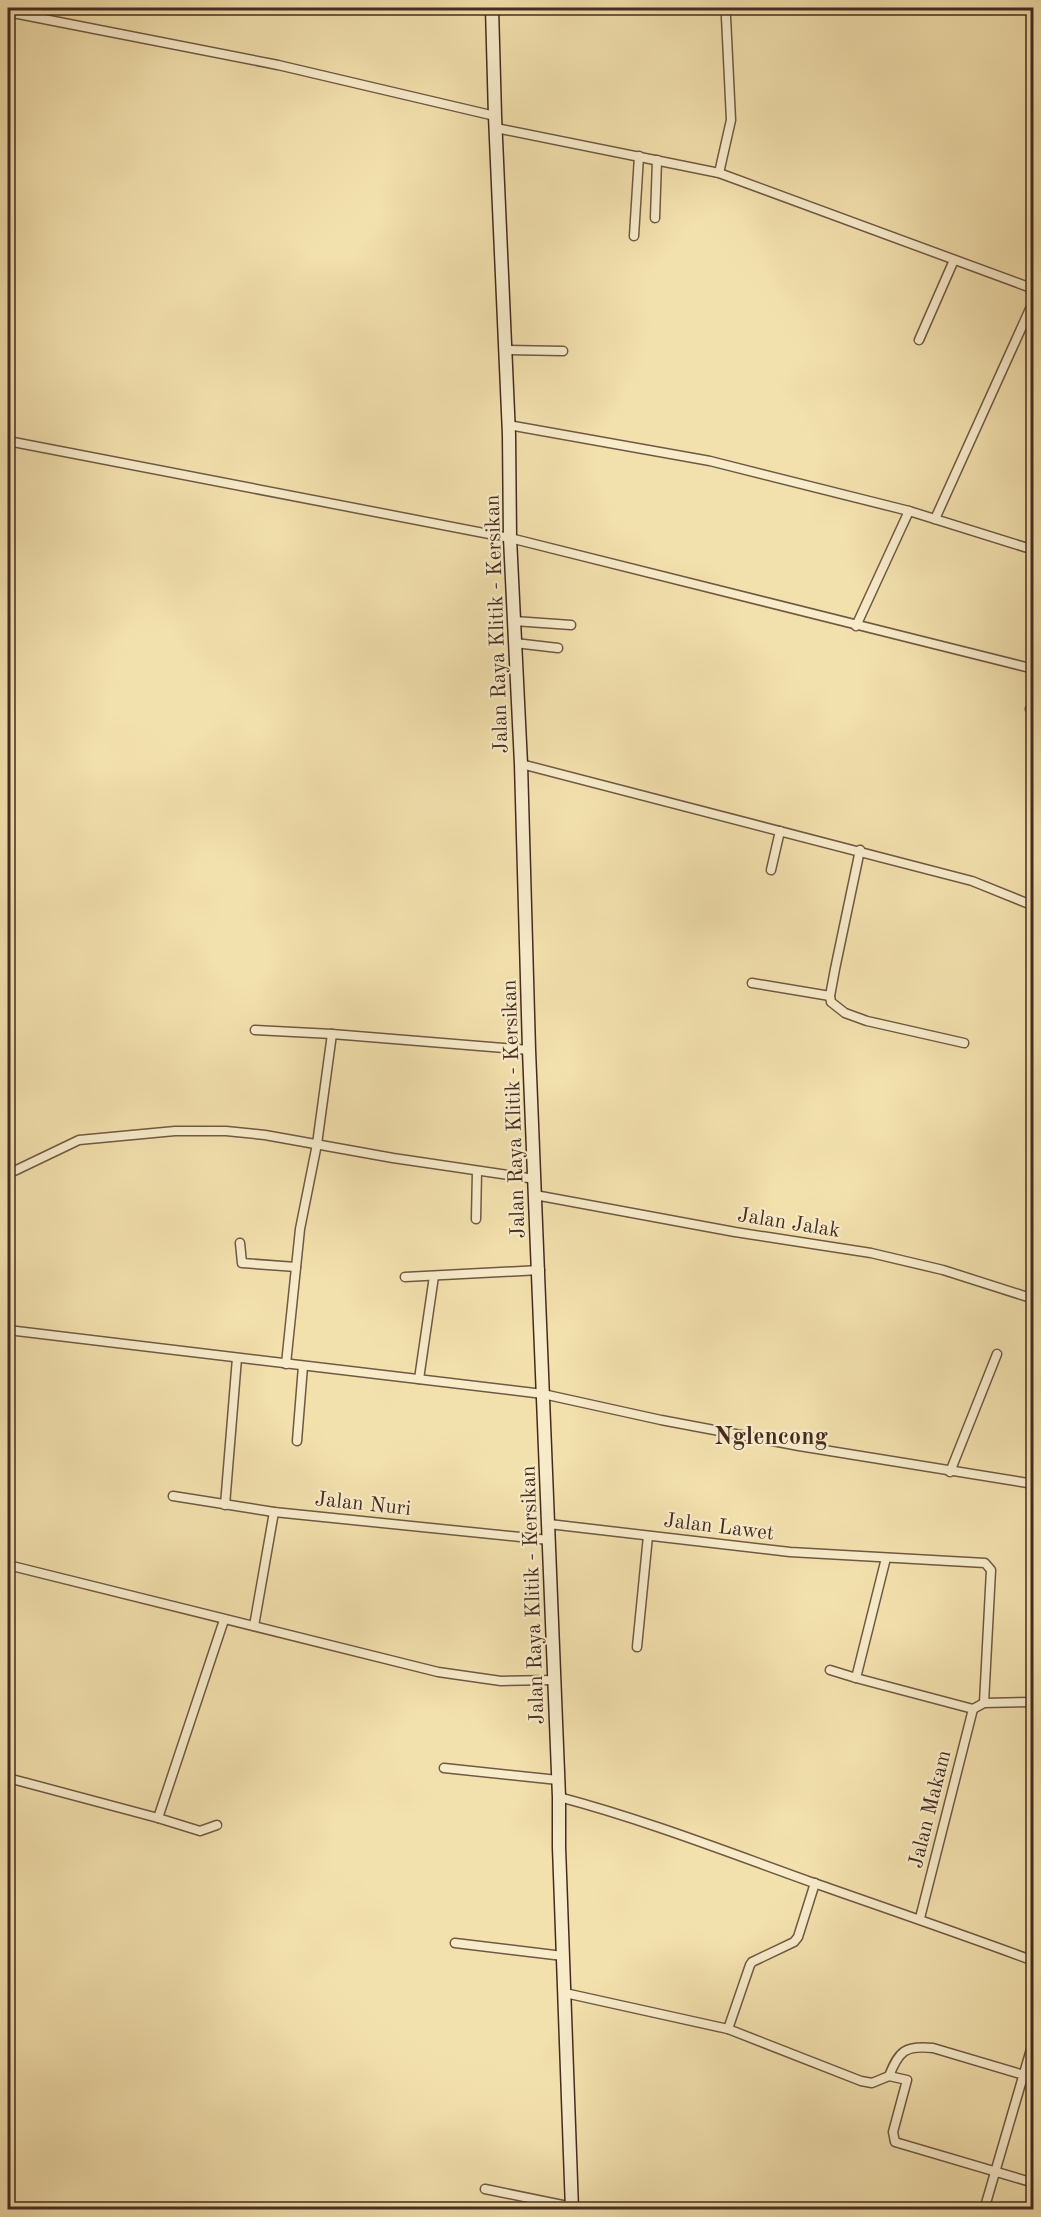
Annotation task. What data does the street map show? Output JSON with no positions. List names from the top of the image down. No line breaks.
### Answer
{"streets":{"street":["Jalan Raya Klitik - Kersikan","Jalan Jalak","Jalan Nuri","Jalan Lawet","Jalan Makam"]},"crossings":[["Jalan Raya Klitik - Kersikan","Jalan Jalak"],["Jalan Raya Klitik - Kersikan","Jalan Nuri"],["Jalan Raya Klitik - Kersikan","Jalan Lawet"]],"districts":["Nglencong"]}
